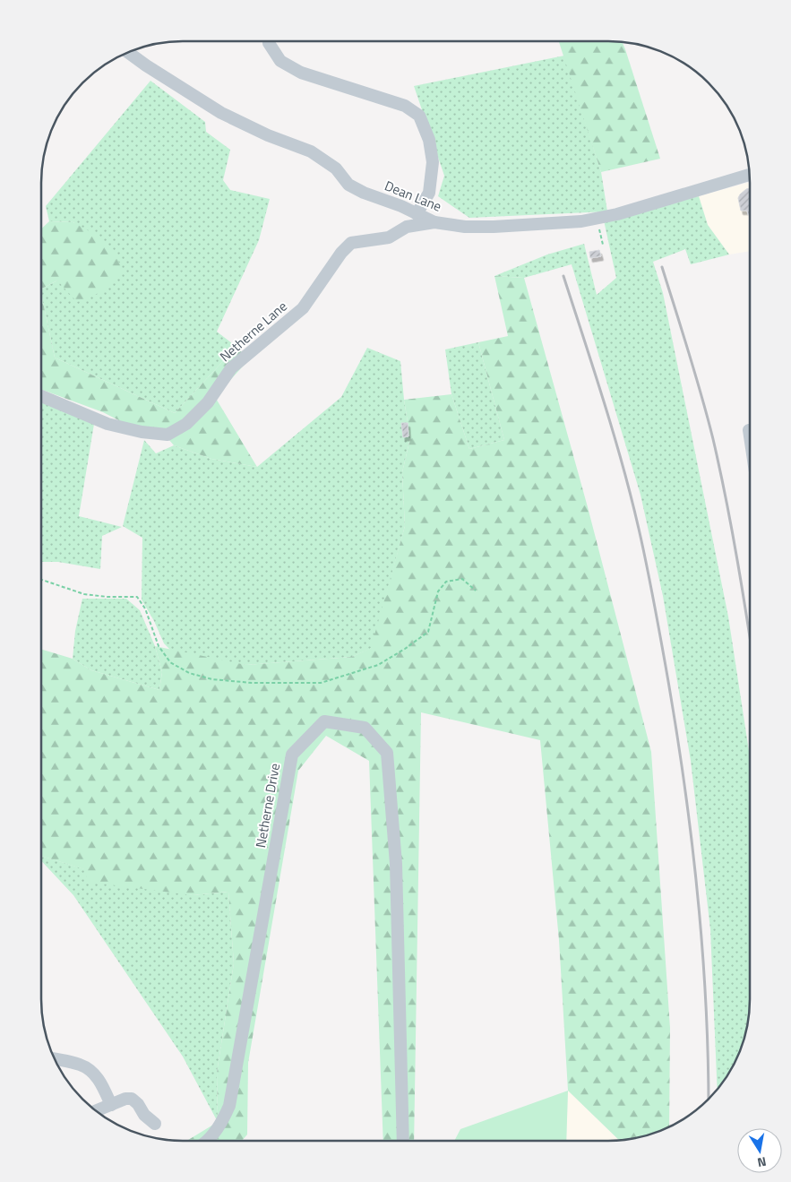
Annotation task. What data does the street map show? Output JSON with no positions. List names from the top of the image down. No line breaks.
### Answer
{"streets":{"street":["Dean Lane","Netherne Lane","Netherne Drive"]},"crossings":[["Dean Lane","Netherne Lane"]],"north":"bottom"}
